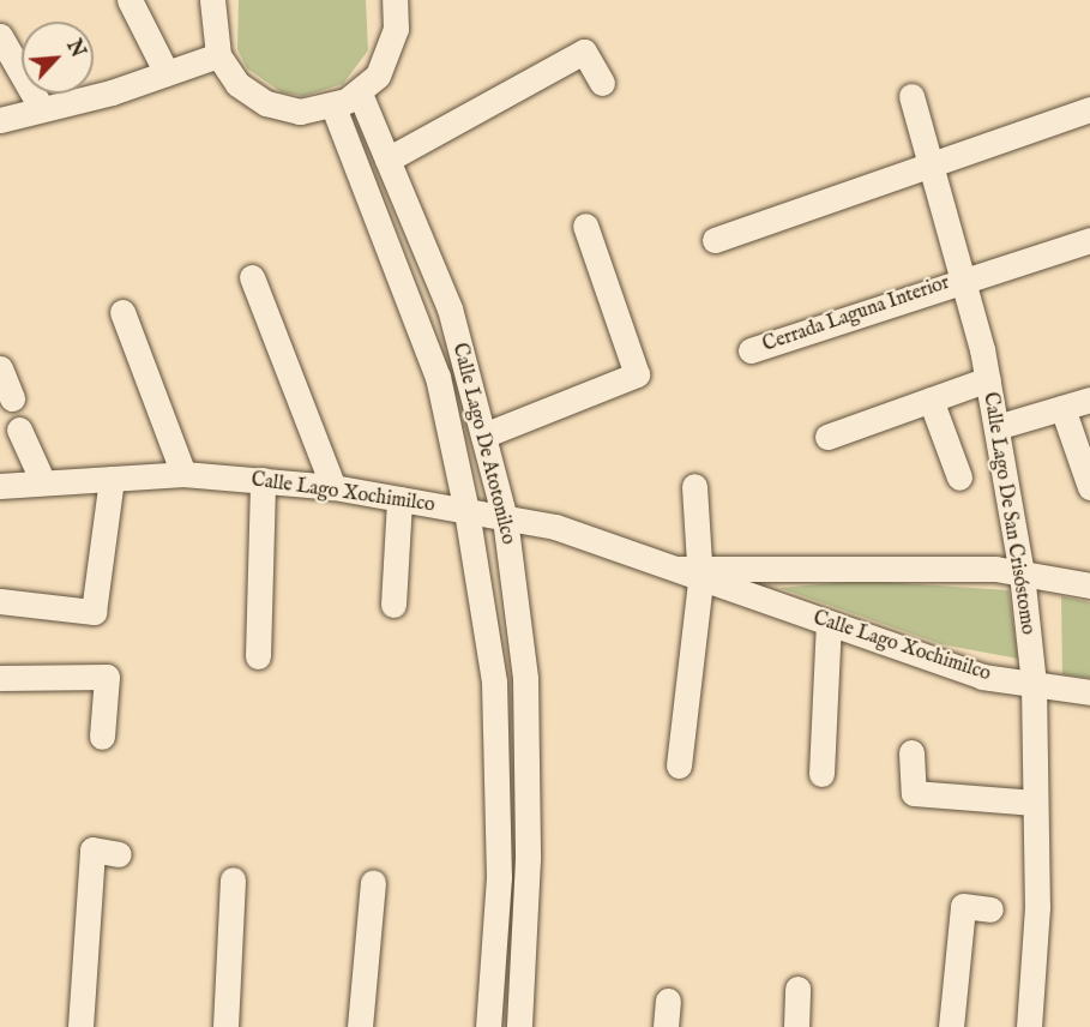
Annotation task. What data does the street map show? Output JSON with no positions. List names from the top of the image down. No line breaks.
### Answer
{"streets":{"street":["Cerrada Laguna Interior","Calle Lago De Atotonilco","Calle Lago Xochimilco","Calle Lago De San Crisóstomo"]},"crossings":[["Cerrada Laguna Interior","Calle Lago De San Crisóstomo"],["Calle Lago De Atotonilco","Calle Lago Xochimilco"],["Calle Lago Xochimilco","Calle Lago De San Crisóstomo"]],"north":"top right"}
